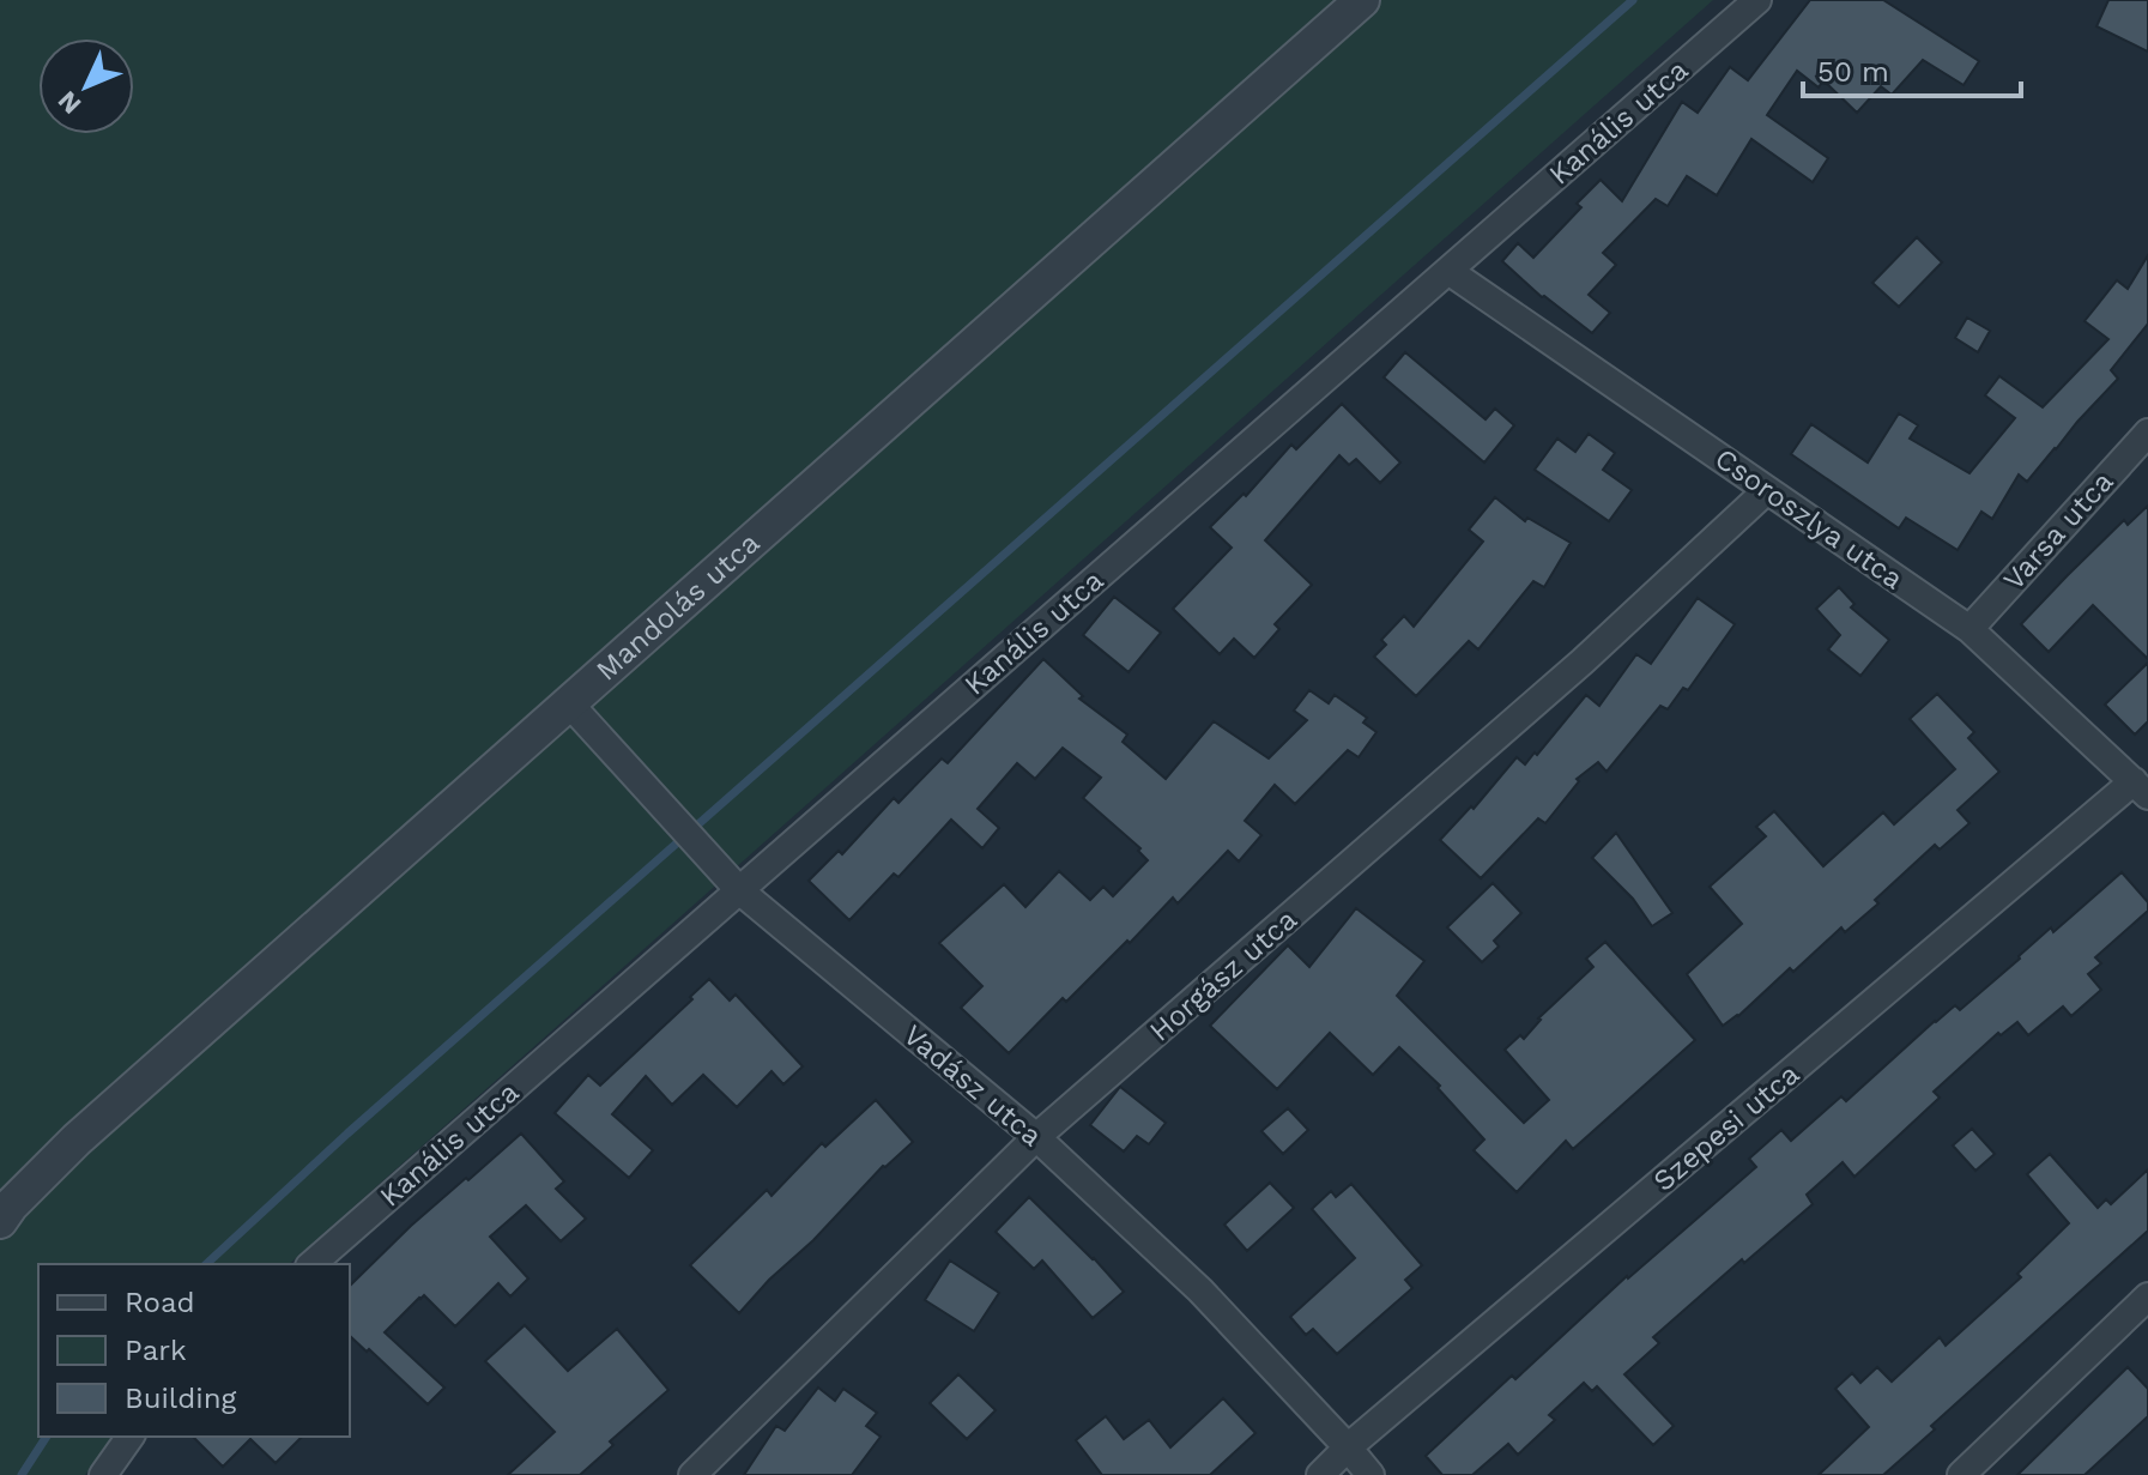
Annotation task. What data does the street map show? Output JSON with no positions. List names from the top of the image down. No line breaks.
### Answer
{"streets":{"street":["Kanális utca","Csoroszlya utca","Varsa utca","Mandolás utca","Horgász utca","Vadász utca","Szepesi utca"]},"crossings":[["Kanális utca","Csoroszlya utca"],["Kanális utca","Vadász utca"],["Csoroszlya utca","Varsa utca"],["Csoroszlya utca","Horgász utca"],["Csoroszlya utca","Szepesi utca"],["Mandolás utca","Vadász utca"],["Horgász utca","Vadász utca"],["Vadász utca","Szepesi utca"]],"legend":["Road","Park","Building"],"scale_bar":"50 m","north":"bottom left"}
